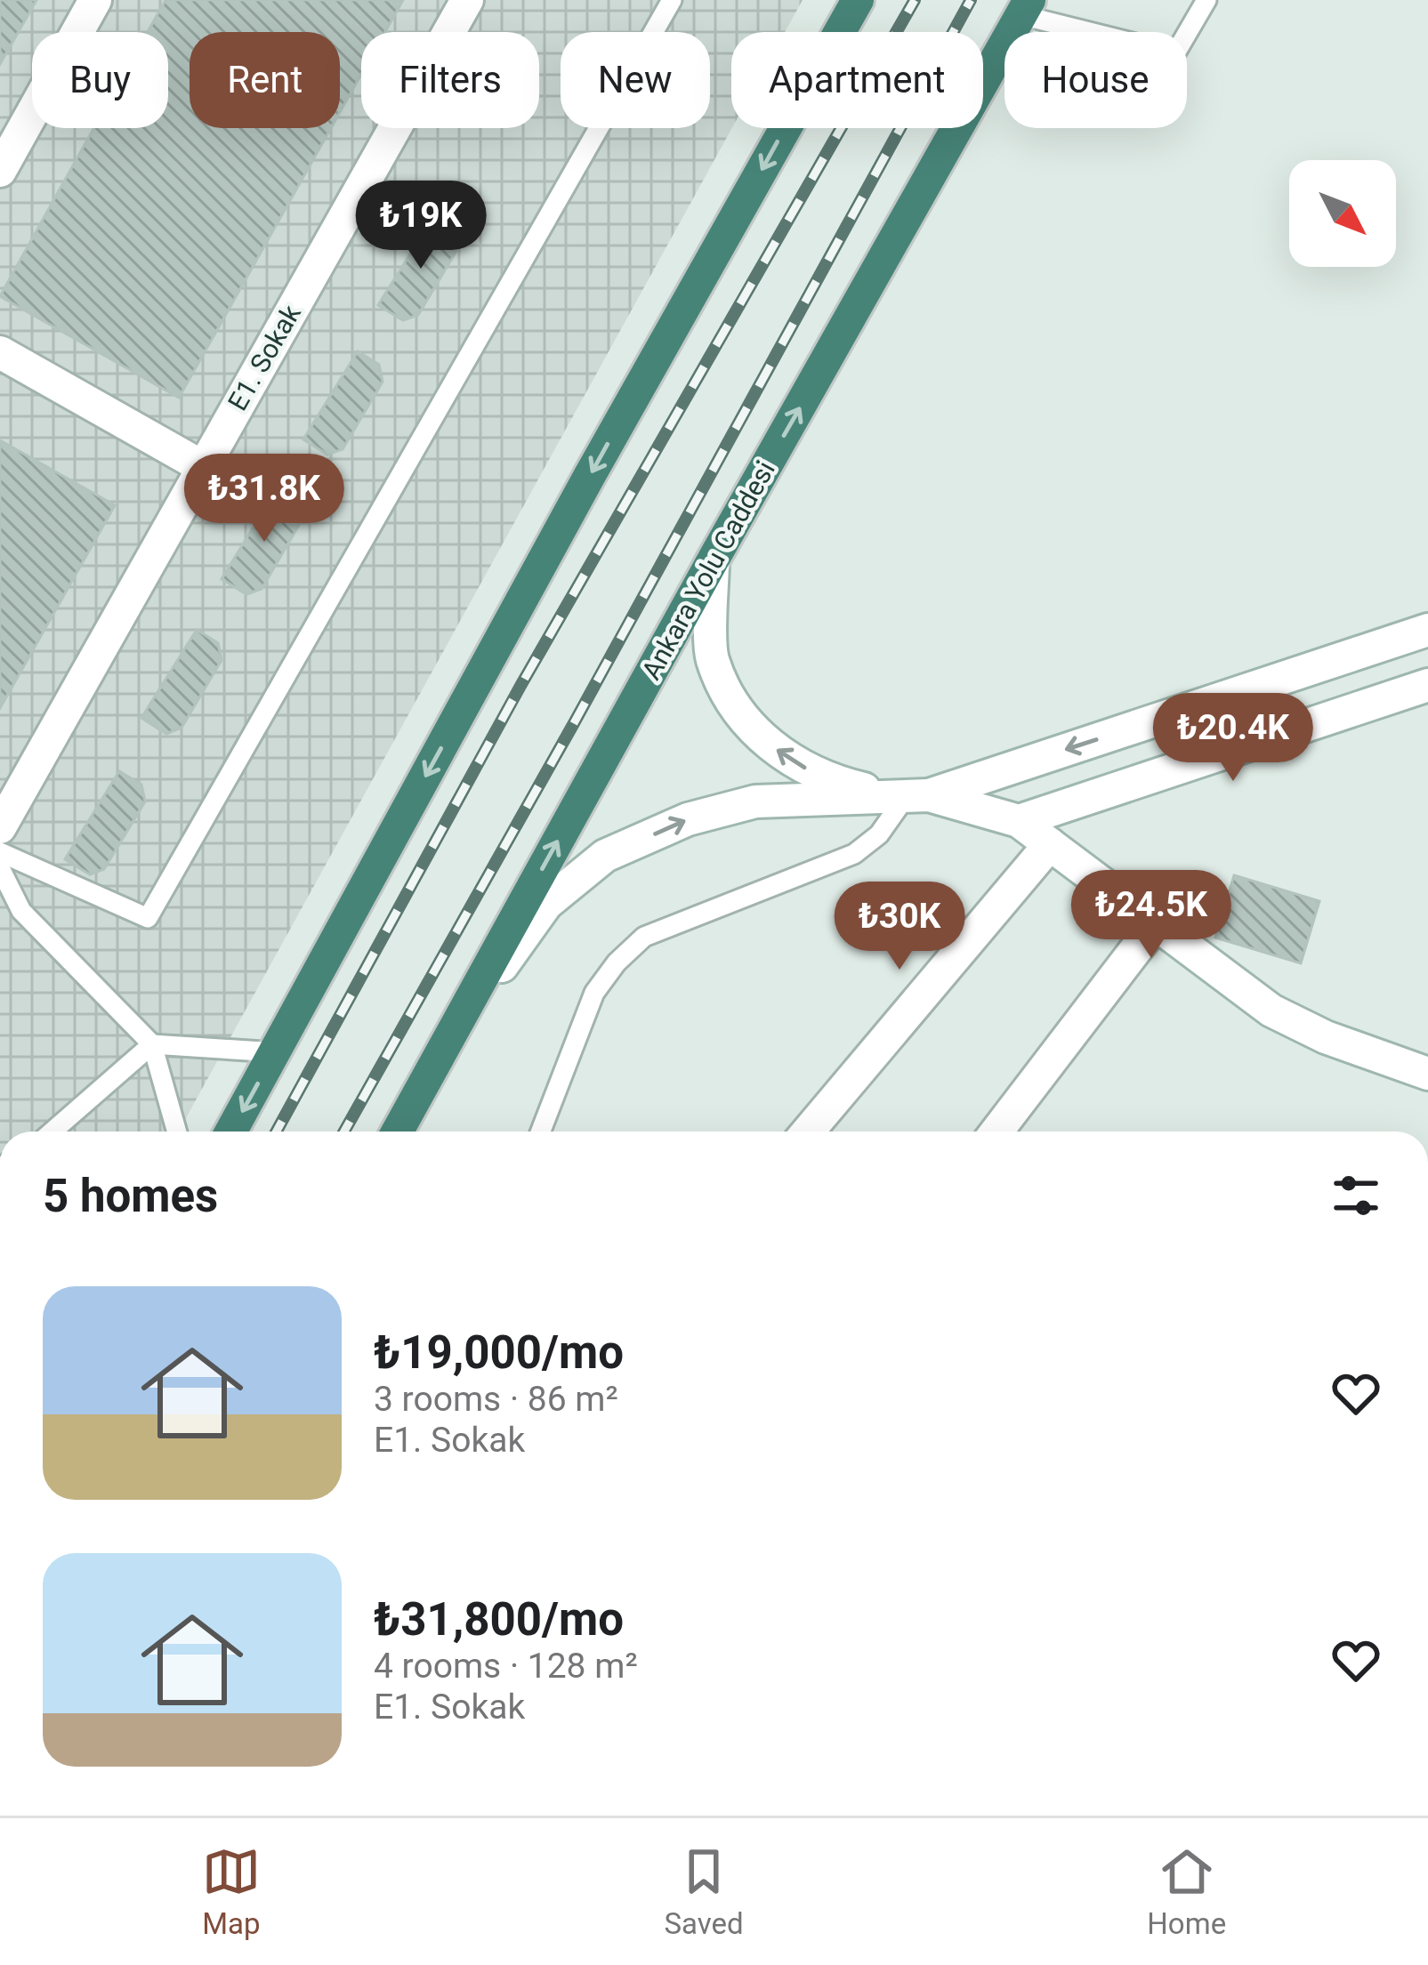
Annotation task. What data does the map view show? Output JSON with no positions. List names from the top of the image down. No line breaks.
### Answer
{"streets":{"highway":["Ankara Yolu Caddesi"],"main road":["E1. Sokak"]},"north":"bottom right","page":{"chip":["Buy","Rent","Filters","New","Apartment","House"],"price":["₺19K","₺31.8K","₺20.4K","₺24.5K","₺30K"],"heading":"5 homes","list":[{"name":"₺19,000/mo","note":"3 rooms · 86 m² · E1. Sokak"},{"name":"₺31,800/mo","note":"4 rooms · 128 m² · E1. Sokak"}],"tabs":["Map","Saved","Home"]}}
